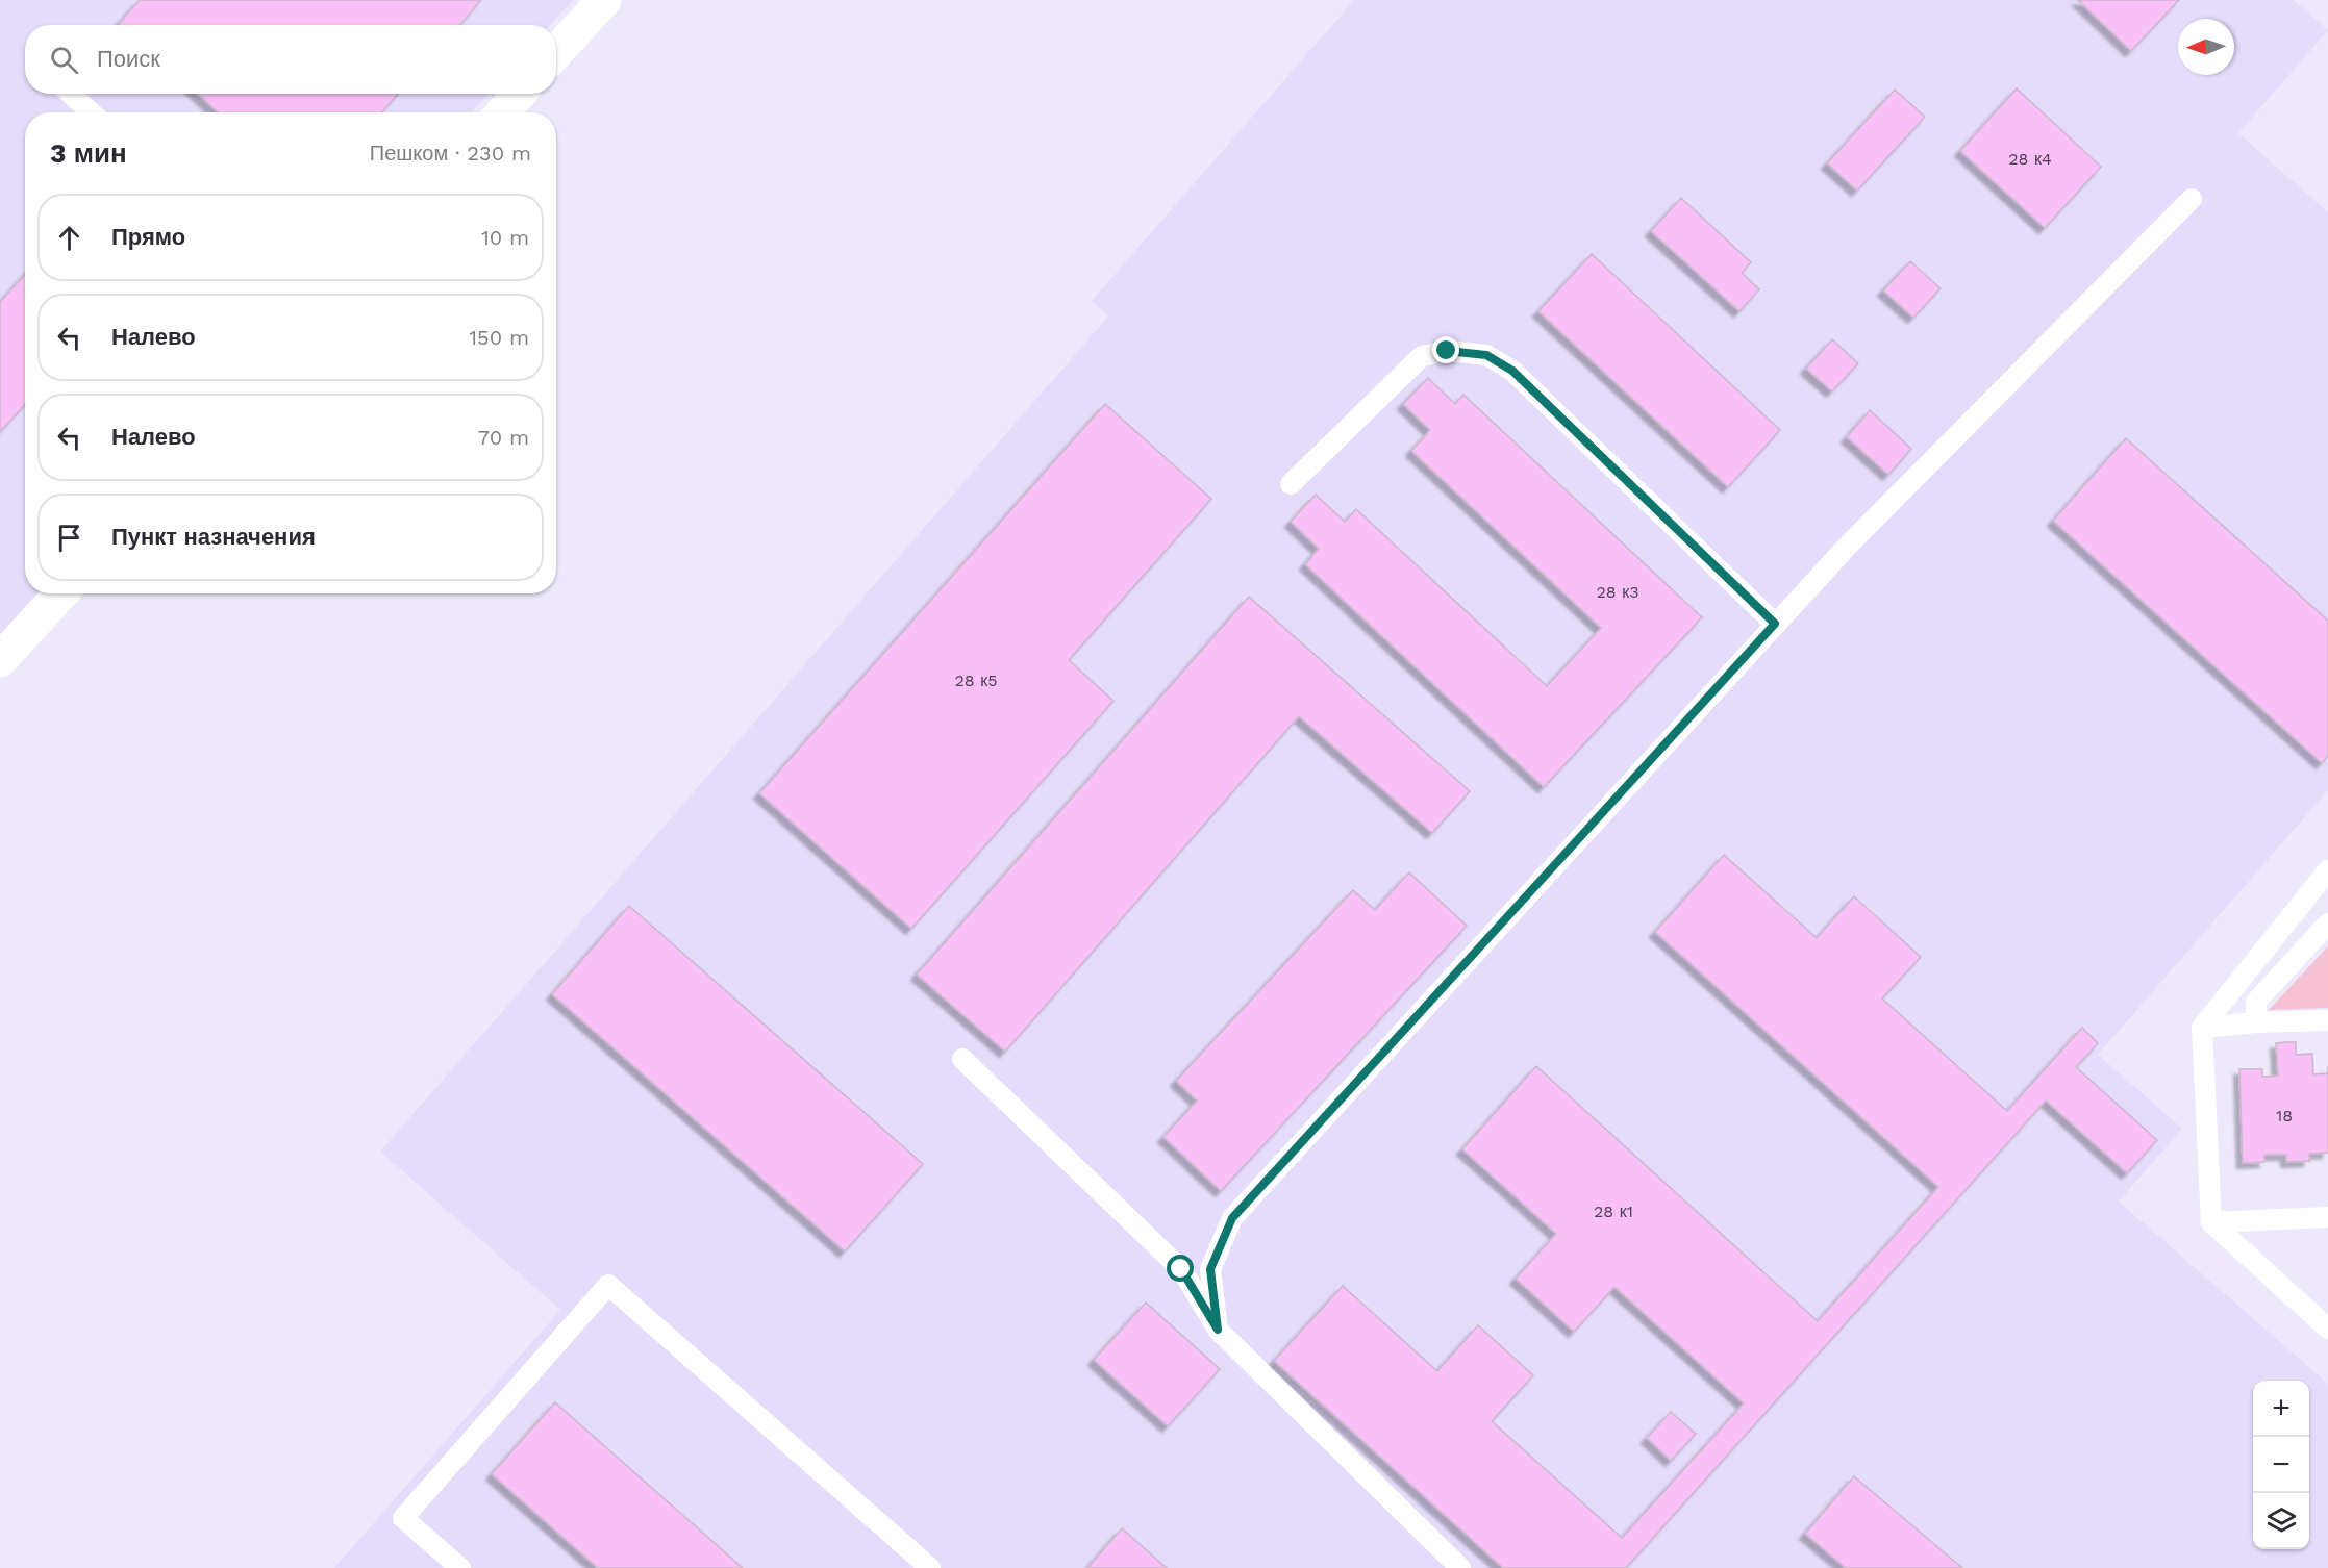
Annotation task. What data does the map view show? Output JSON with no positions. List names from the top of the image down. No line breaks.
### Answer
{"house_numbers":["28 к4","28 к3","28 к5","18","28 к1"],"north":"left","page":{"search":"Поиск","heading":["3 мин","Пешком · 230 m"],"list":[["Прямо","10 m"],["Налево","150 m"],["Налево","70 m"],"Пункт назначения"],"map_buttons":["+","−"]}}
